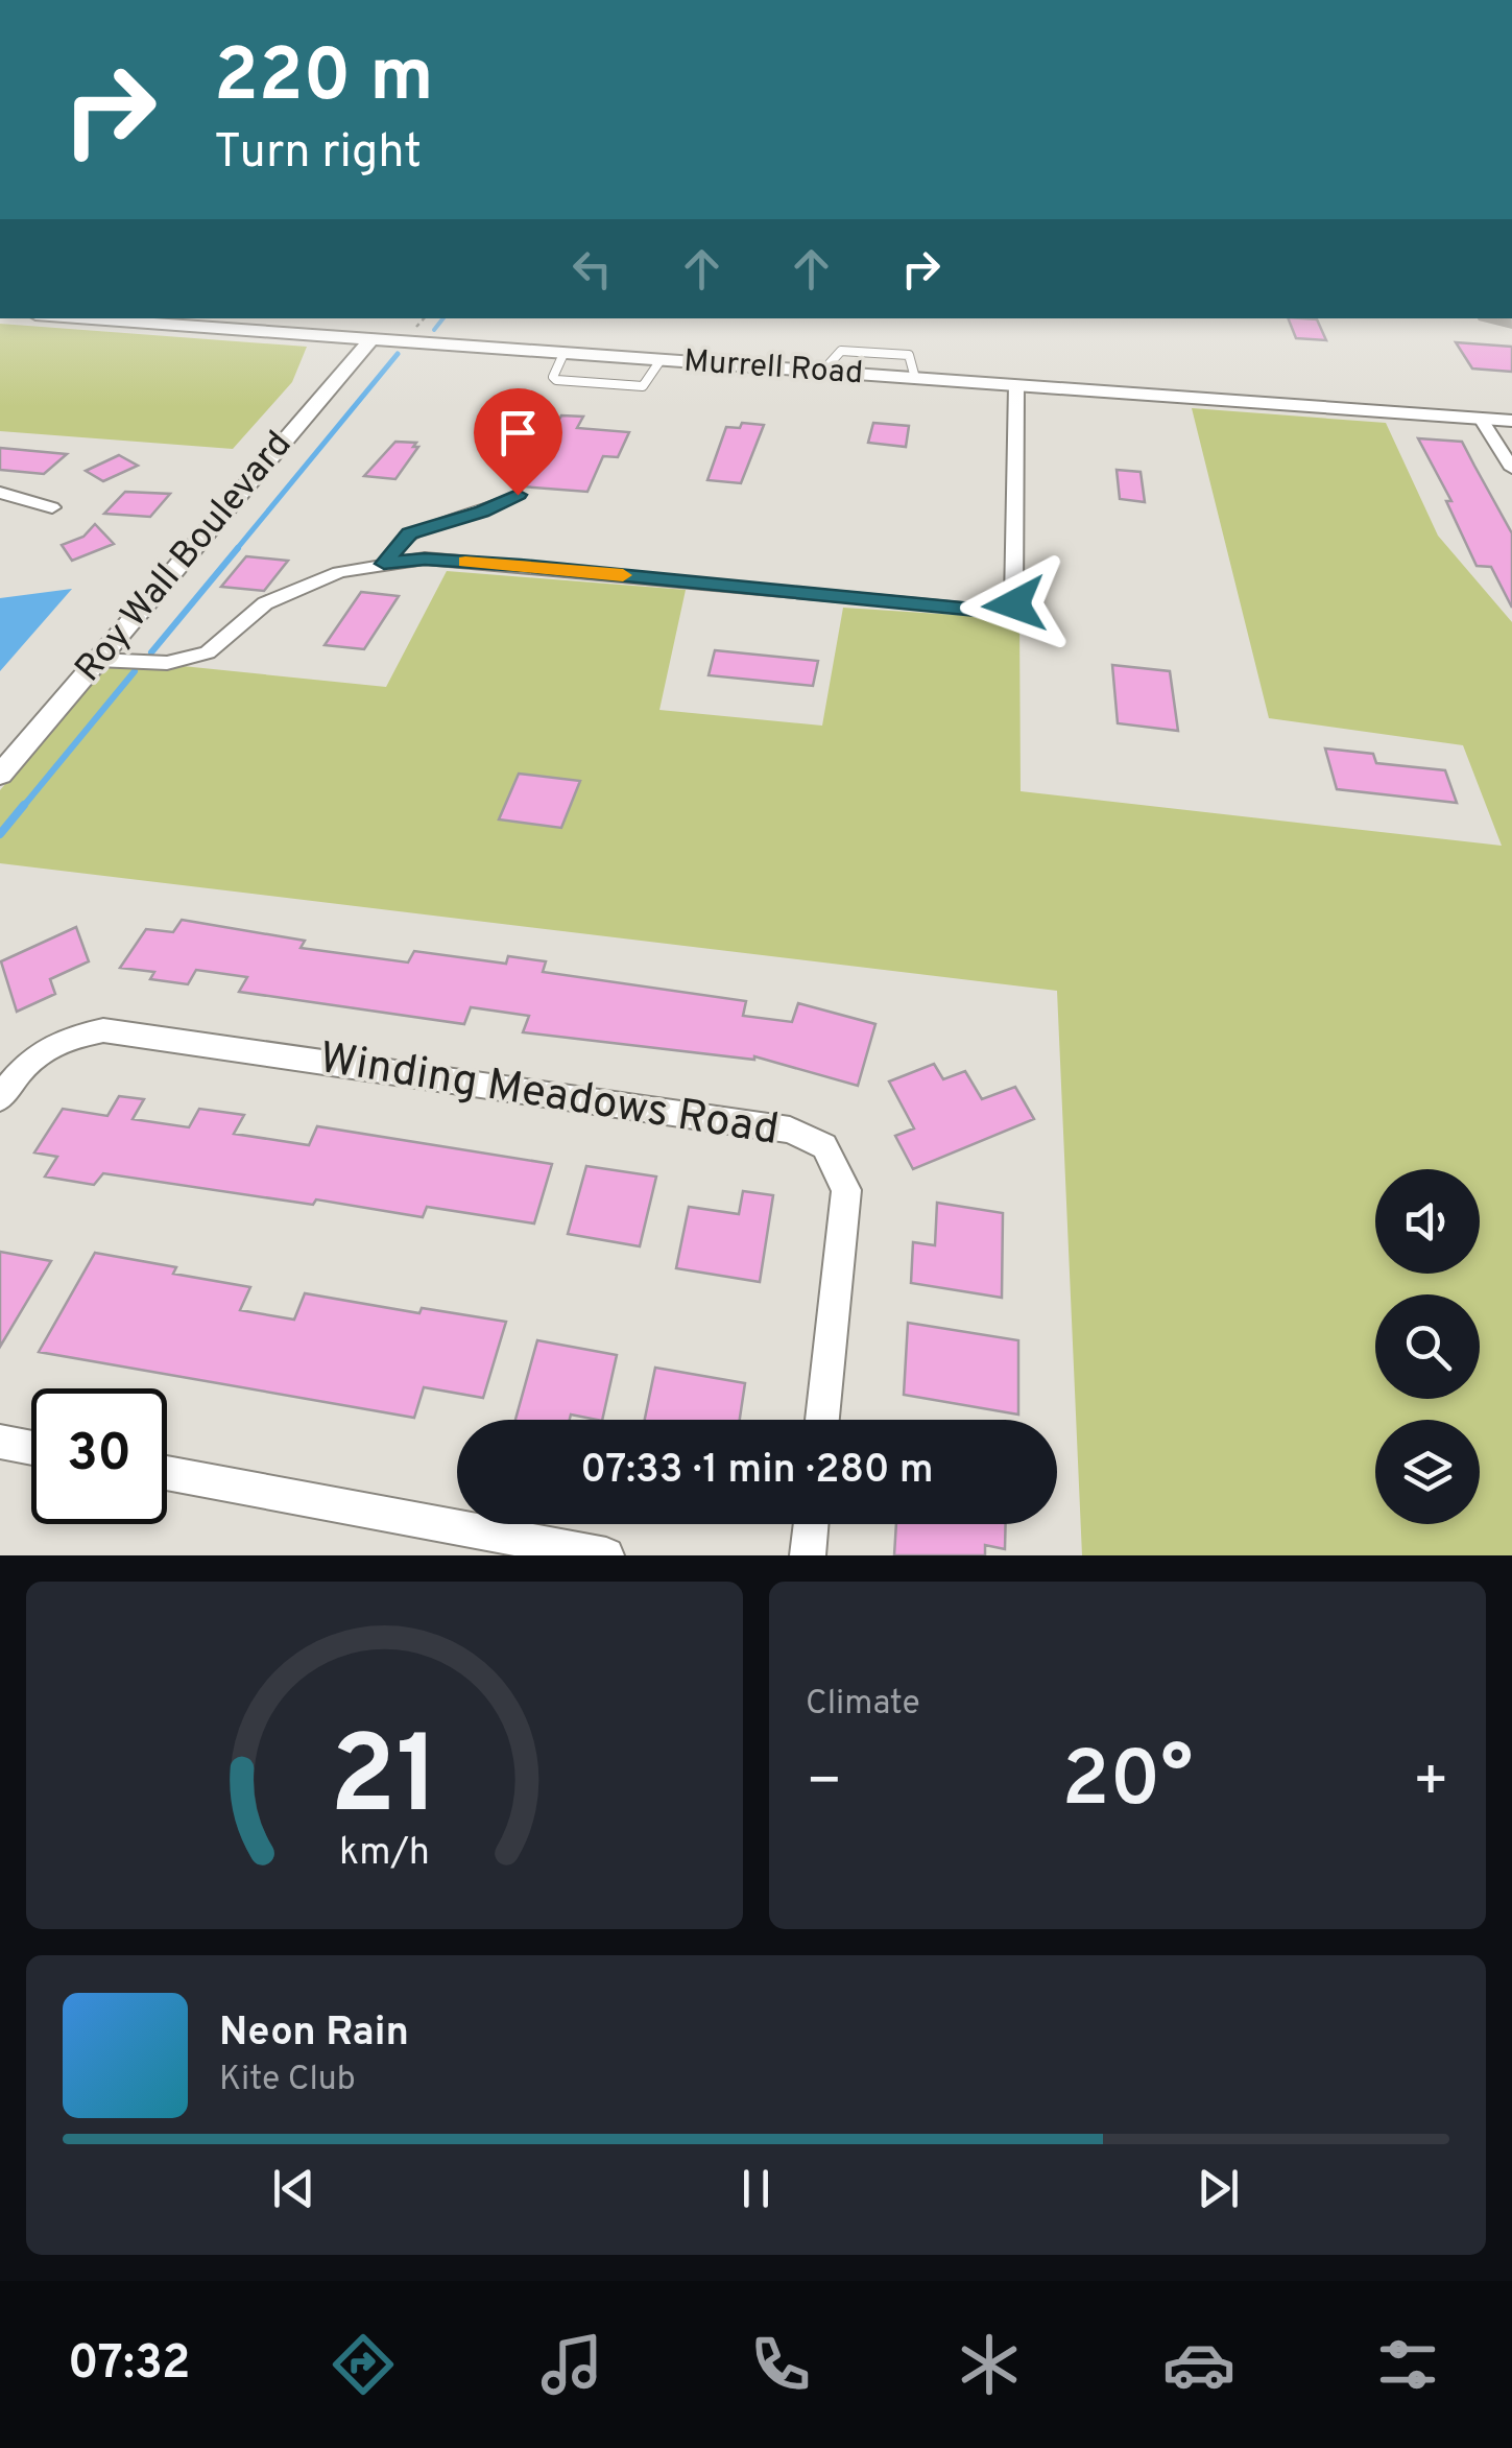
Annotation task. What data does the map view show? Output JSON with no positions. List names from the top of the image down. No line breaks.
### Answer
{"streets":{"street":["Murrell Road","Roy Wall Boulevard","Winding Meadows Road"]},"crossings":[["Murrell Road","Roy Wall Boulevard"]],"page":{"turn":["220 m","Turn right"],"limit":"30","trip":"07:33 · 1 min · 280 m","tile":"Climate","heat":["−","20°","+"],"song":["Neon Rain","Kite Club"],"tabs":"07:32","gauge":["21","km/h"]}}
